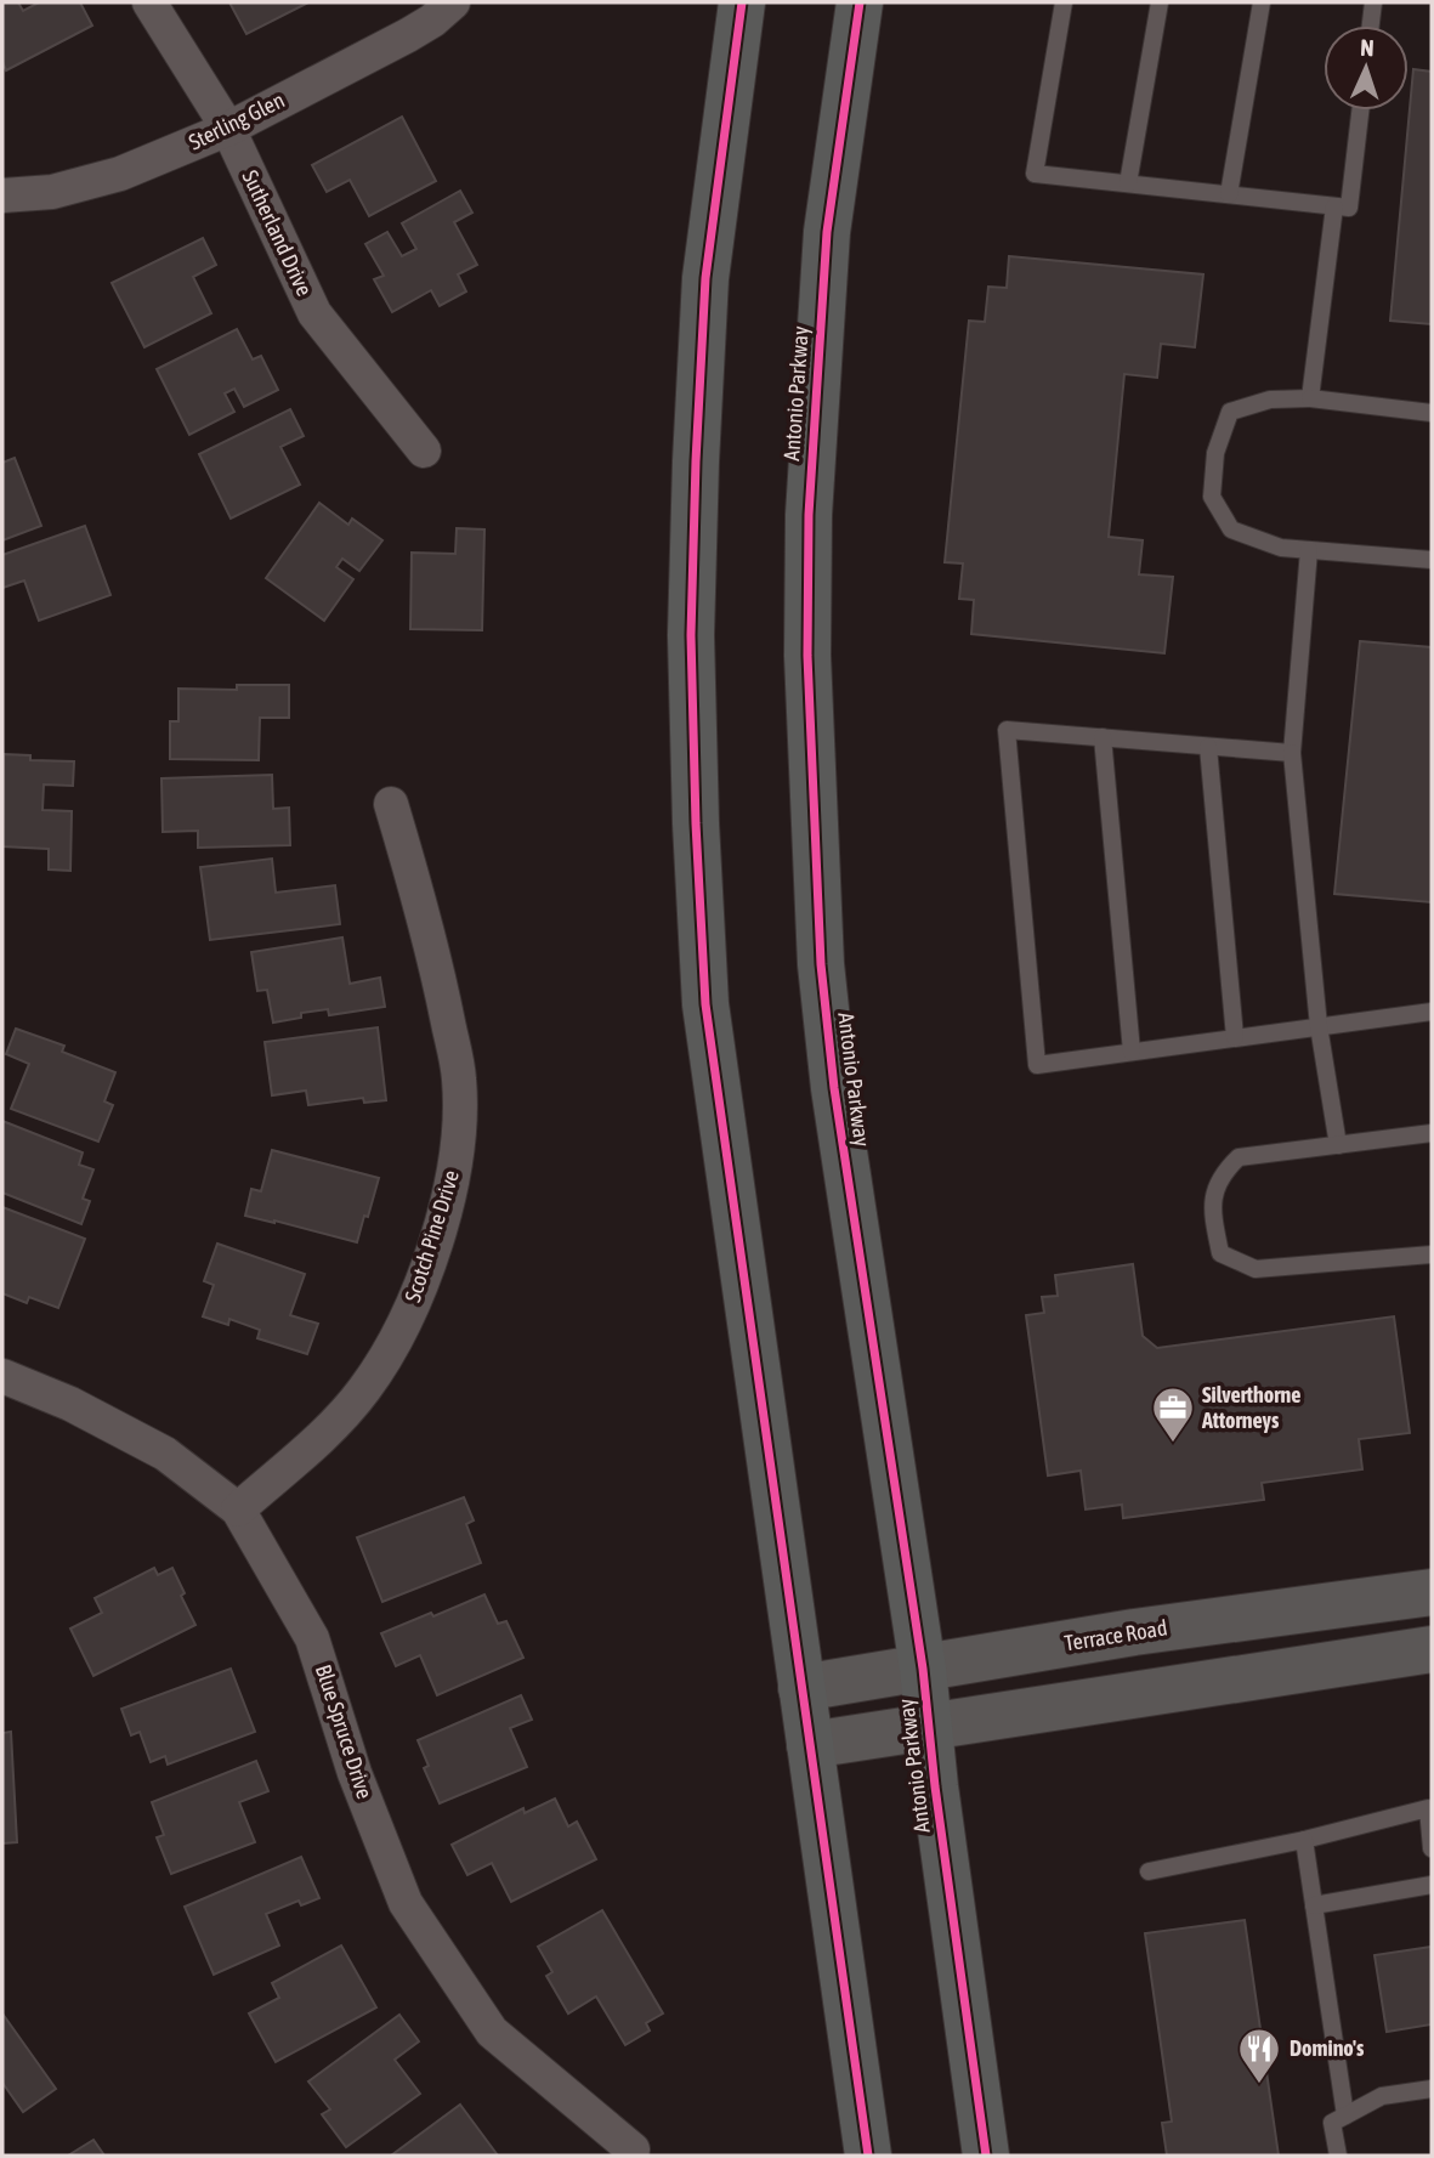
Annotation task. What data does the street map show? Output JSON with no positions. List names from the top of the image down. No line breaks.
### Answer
{"streets":{"main road":["Antonio Parkway"],"street":["Sterling Glen","Sutherland Drive","Scotch Pine Drive","Terrace Road","Blue Spruce Drive"]},"crossings":[["Sterling Glen","Sutherland Drive"],["Antonio Parkway","Terrace Road"],["Scotch Pine Drive","Blue Spruce Drive"]],"places":{"office":["Silverthorne Attorneys"],"restaurant":["Domino's"]},"north":"top"}
